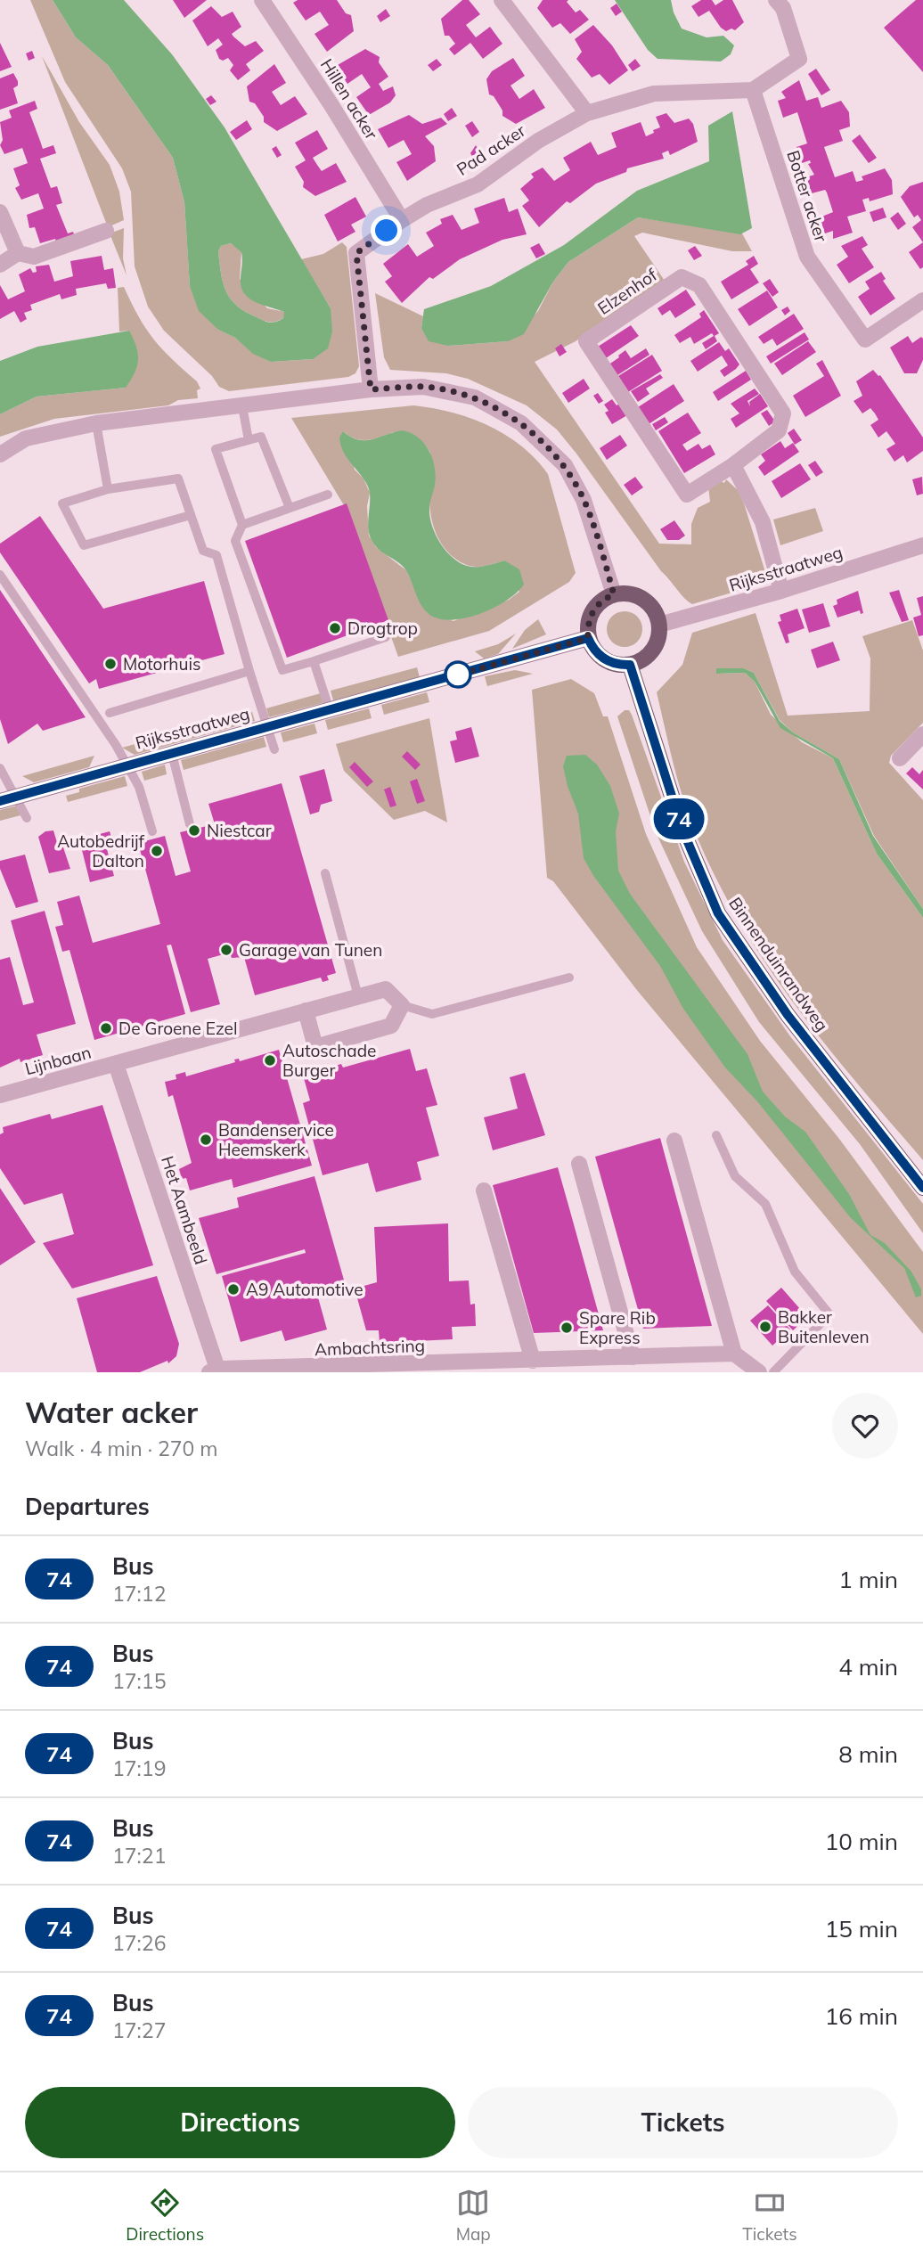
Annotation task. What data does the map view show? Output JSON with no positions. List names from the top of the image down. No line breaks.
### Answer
{"streets":{"main road":["Rijksstraatweg","Binnenduinrandweg"],"street":["Hillen acker","Pad acker","Botter acker","Elzenhof","Lijnbaan","Het Aambeeld","Ambachtsring"]},"crossings":[["Hillen acker","Pad acker"],["Pad acker","Botter acker"],["Rijksstraatweg","Binnenduinrandweg"],["Lijnbaan","Het Aambeeld"],["Het Aambeeld","Ambachtsring"]],"places":["Drogtrop","Motorhuis","Niestcar","Autobedrijf Dalton","Garage van Tunen","De Groene Ezel","Autoschade Burger","Bandenservice Heemskerk","A9 Automotive","Bakker Buitenleven","Spare Rib Express"],"lines":["bus line 74"],"page":{"on_map":"74","heading":[["Water acker","Walk · 4 min · 270 m"],"Departures"],"list":[{"mark":"74","name":"Bus","note":"17:12","value":"1 min"},{"mark":"74","name":"Bus","note":"17:15","value":"4 min"},{"mark":"74","name":"Bus","note":"17:19","value":"8 min"},{"mark":"74","name":"Bus","note":"17:21","value":"10 min"},{"mark":"74","name":"Bus","note":"17:26","value":"15 min"},{"mark":"74","name":"Bus","note":"17:27","value":"16 min"}],"buttons":["Directions","Tickets"],"tabs":["Directions","Map","Tickets"]}}
